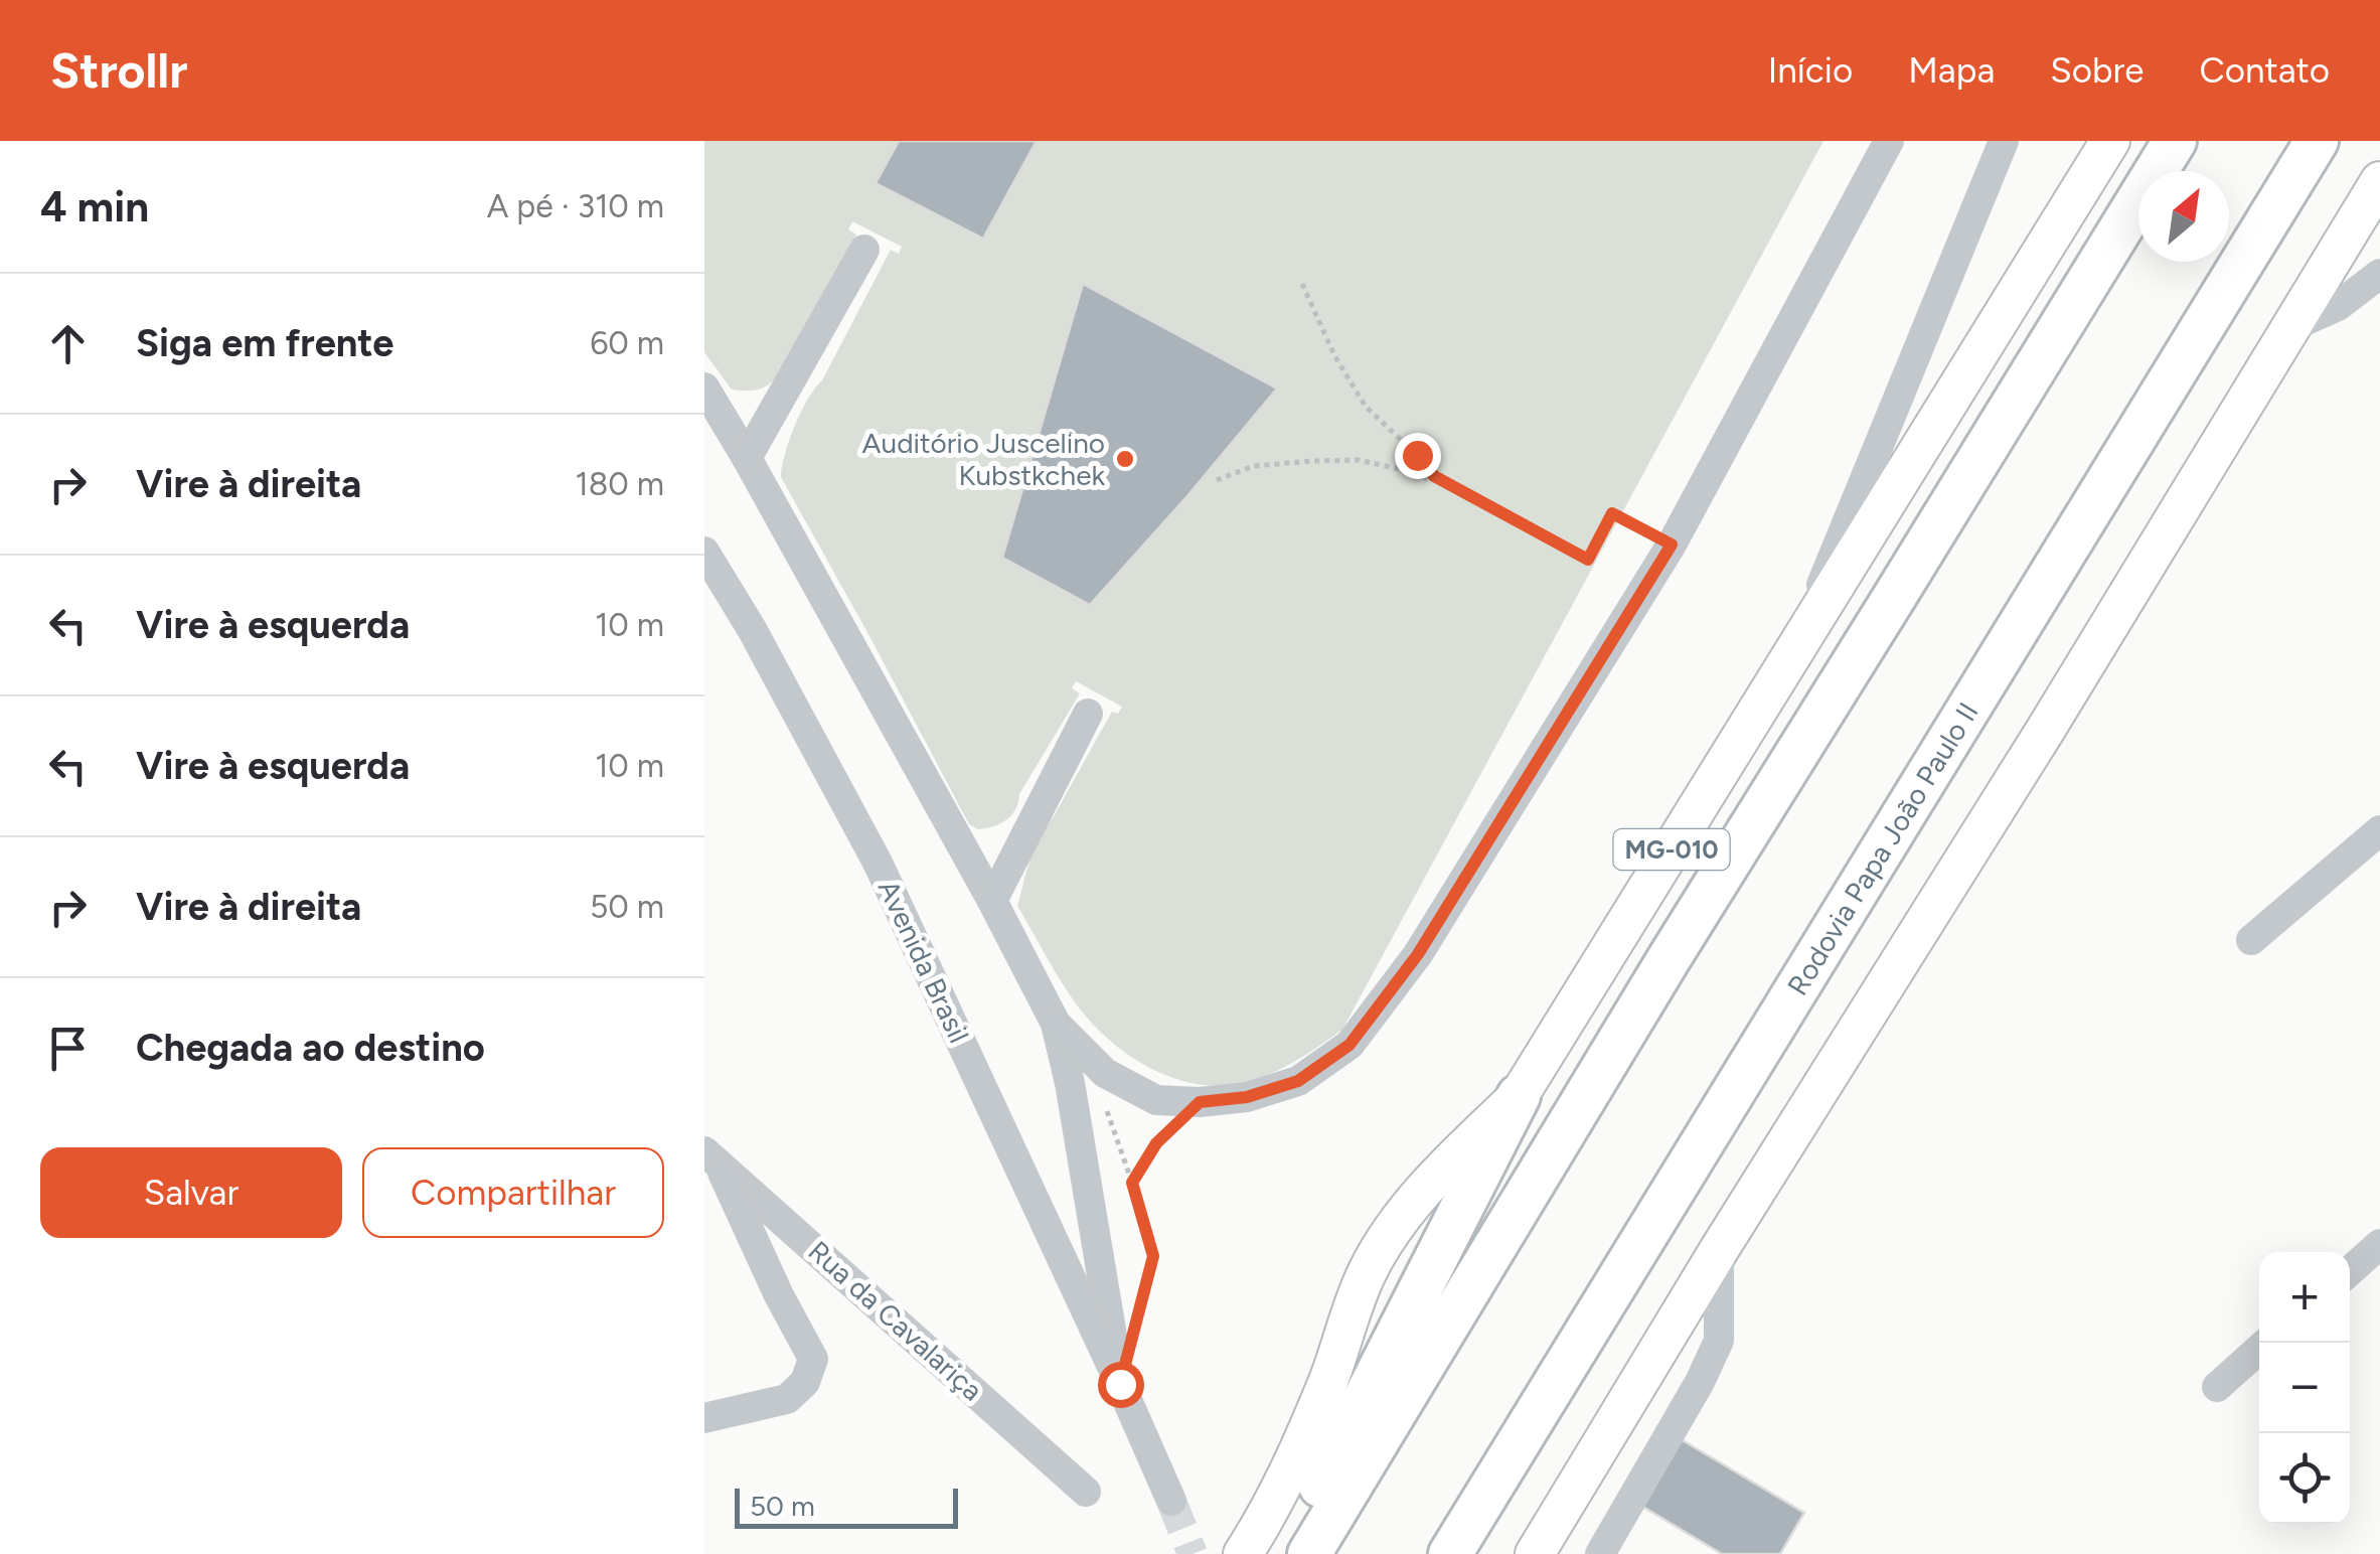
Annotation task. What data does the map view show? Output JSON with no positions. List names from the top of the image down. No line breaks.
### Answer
{"streets":{"highway":["Rodovia Papa João Paulo II","MG-010"],"street":["Avenida Brasil","Rua da Cavalariça"]},"places":["Auditório Juscelino Kubstkchek"],"scale_bar":"50 m","north":"top right","page":{"header":"Strollr","nav":["Início","Mapa","Sobre","Contato"],"heading":["4 min","A pé · 310 m"],"list":[["Siga em frente","60 m"],["Vire à direita","180 m"],["Vire à esquerda","10 m"],["Vire à esquerda","10 m"],["Vire à direita","50 m"],"Chegada ao destino"],"buttons":["Salvar","Compartilhar"],"map_buttons":["+","−"],"scale":"50 m"}}
